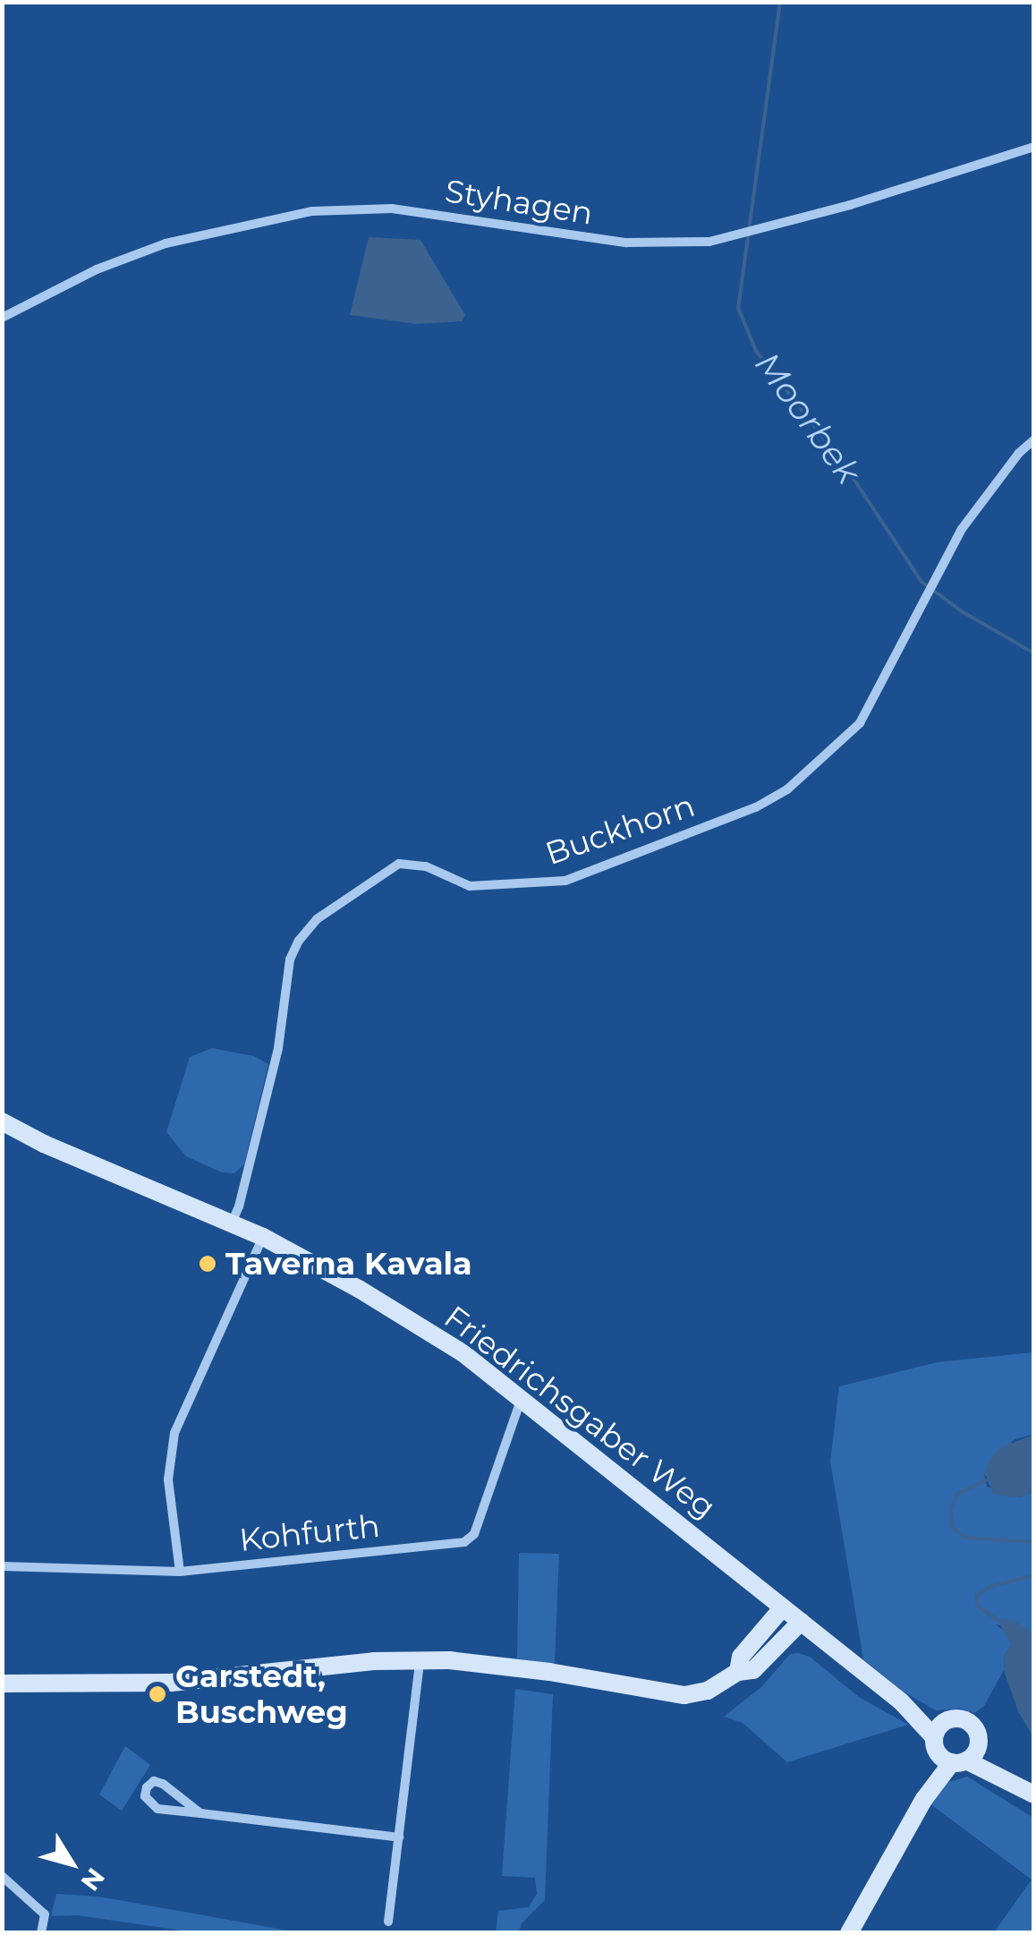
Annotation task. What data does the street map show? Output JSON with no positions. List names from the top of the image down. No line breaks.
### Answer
{"streets":{"main road":["Friedrichsgaber Weg"],"street":["Styhagen","Buckhorn","Kohfurth"]},"crossings":[["Buckhorn","Friedrichsgaber Weg"],["Friedrichsgaber Weg","Kohfurth"]],"water":["Moorbek"],"places":["Taverna Kavala","Garstedt, Buschweg"],"north":"bottom right"}
